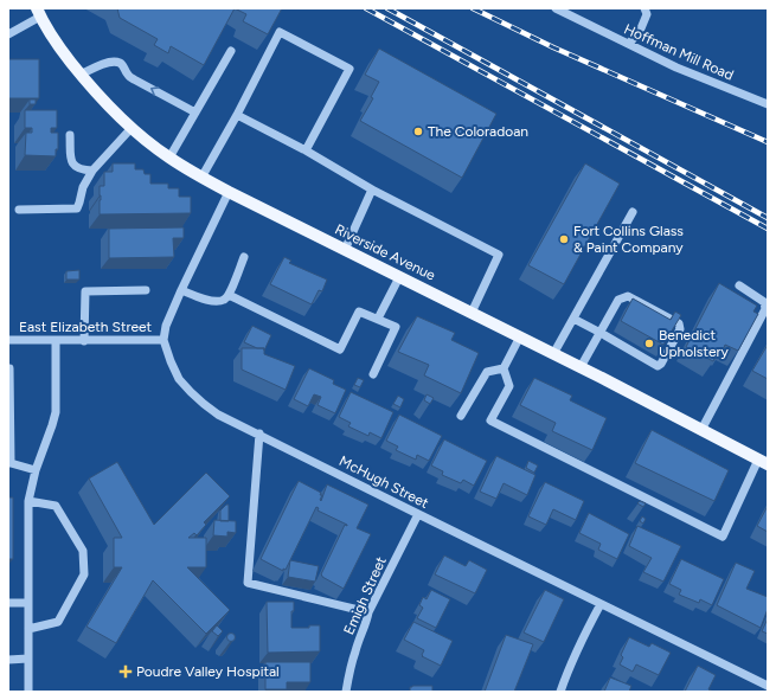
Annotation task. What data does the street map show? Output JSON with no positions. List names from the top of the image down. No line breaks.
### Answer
{"streets":{"main road":["Riverside Avenue"],"street":["Hoffman Mill Road","East Elizabeth Street","McHugh Street","Emigh Street"]},"crossings":[["East Elizabeth Street","McHugh Street"],["McHugh Street","Emigh Street"]],"places":{"other":["The Coloradoan","Fort Collins Glass & Paint Company","Benedict Upholstery"],"health":["Poudre Valley Hospital"]}}
